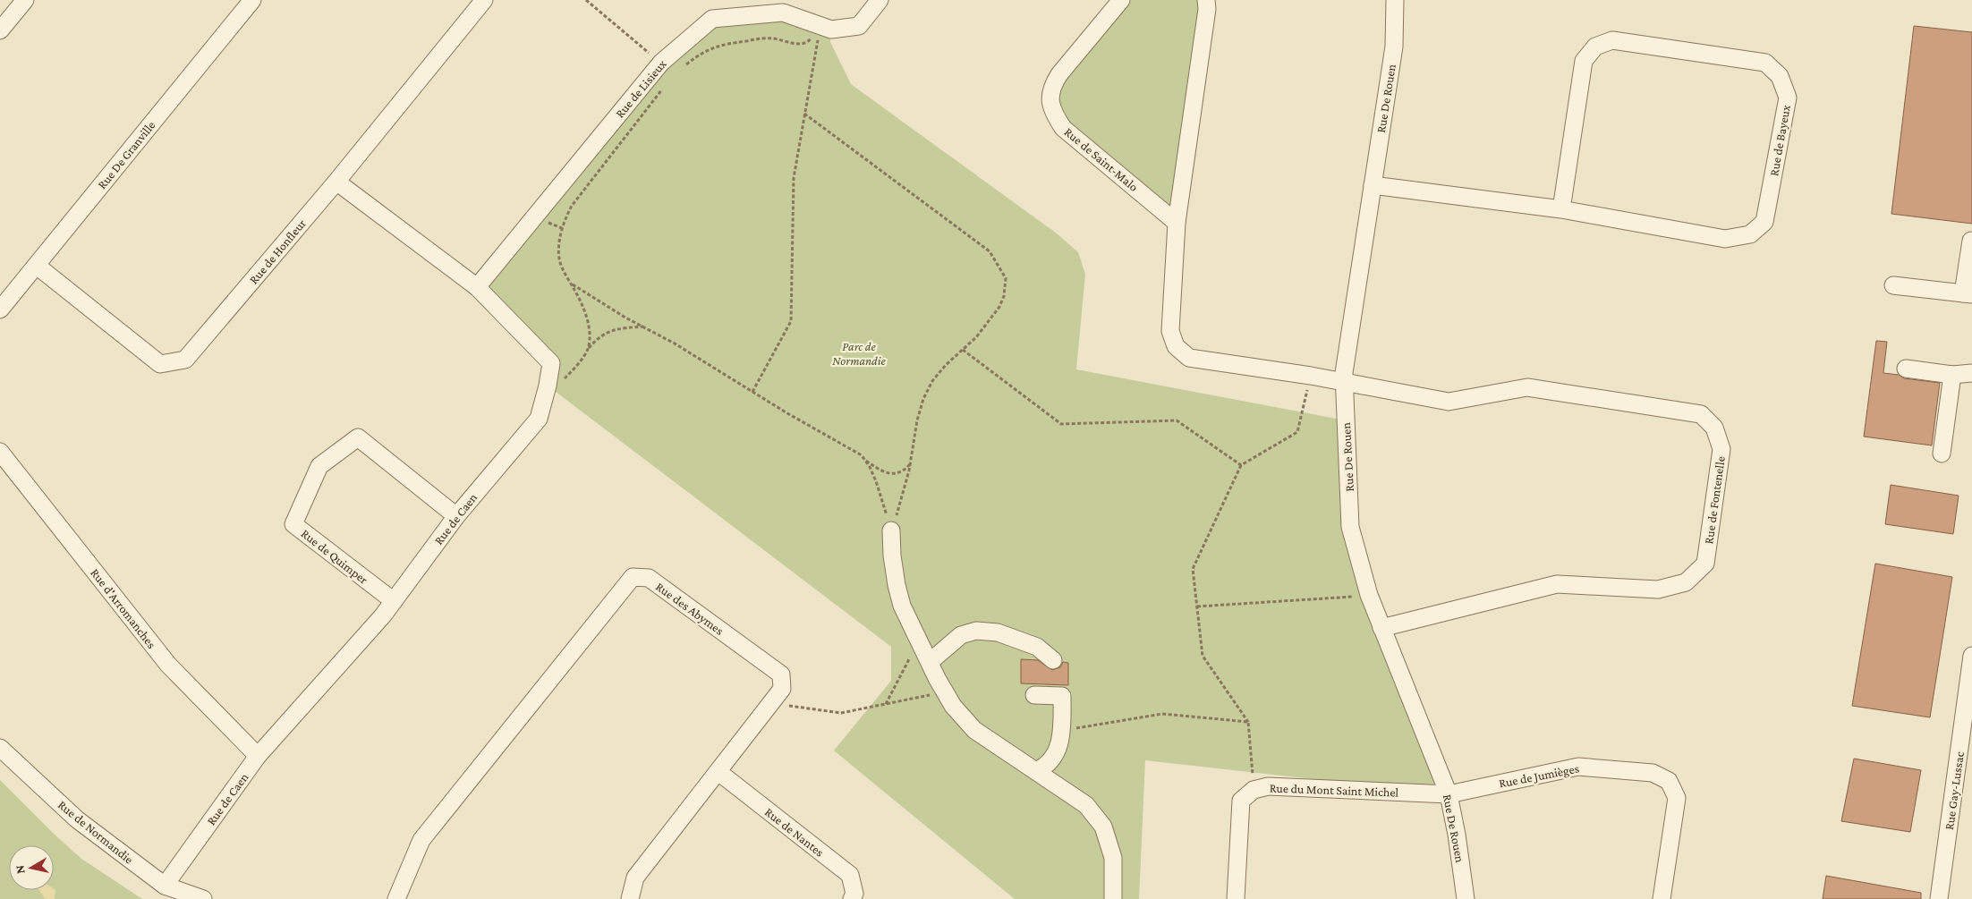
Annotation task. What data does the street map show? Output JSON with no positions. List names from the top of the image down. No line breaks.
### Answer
{"streets":{"street":["Rue de Lisieux","Rue De Rouen","Rue de Bayeux","Rue De Granville","Rue de Saint-Malo","Rue de Honfleur","Rue de Fontenelle","Rue de Caen","Rue de Quimper","Rue d'Arromanches","Rue des Abymes","Rue de Jumièges","Rue du Mont Saint Michel","Rue Gay-Lussac","Rue de Normandie","Rue de Nantes"]},"crossings":[["Rue de Lisieux","Rue de Caen"],["Rue De Rouen","Rue de Bayeux"],["Rue De Rouen","Rue de Fontenelle"],["Rue De Rouen","Rue de Jumièges"],["Rue De Rouen","Rue du Mont Saint Michel"],["Rue De Granville","Rue de Honfleur"],["Rue de Honfleur","Rue de Caen"],["Rue de Caen","Rue de Quimper"],["Rue de Caen","Rue d'Arromanches"],["Rue de Caen","Rue de Normandie"],["Rue des Abymes","Rue de Nantes"],["Rue de Jumièges","Rue du Mont Saint Michel"]],"parks":["Parc de Normandie"],"north":"left"}
